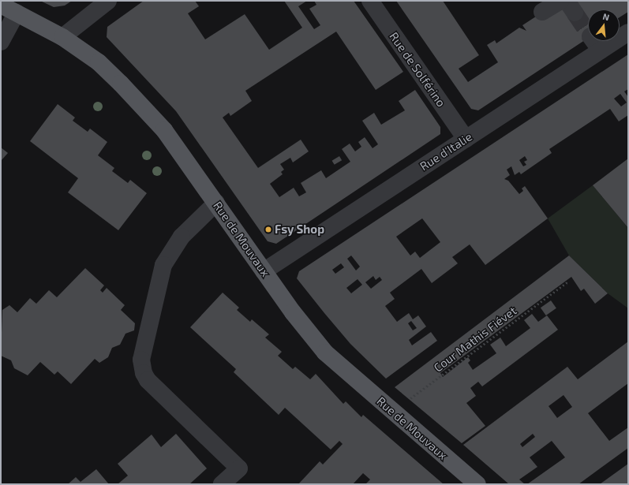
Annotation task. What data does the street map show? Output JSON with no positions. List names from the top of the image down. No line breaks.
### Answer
{"streets":{"main road":["Rue de Mouvaux"],"street":["Rue de Solférino","Rue d'Italie"],"path":["Cour Mathis Fiévet"]},"crossings":[["Rue de Solférino","Rue d'Italie"],["Rue d'Italie","Rue de Mouvaux"],["Rue de Mouvaux","Cour Mathis Fiévet"]],"places":["Fsy Shop"],"north":"top"}
